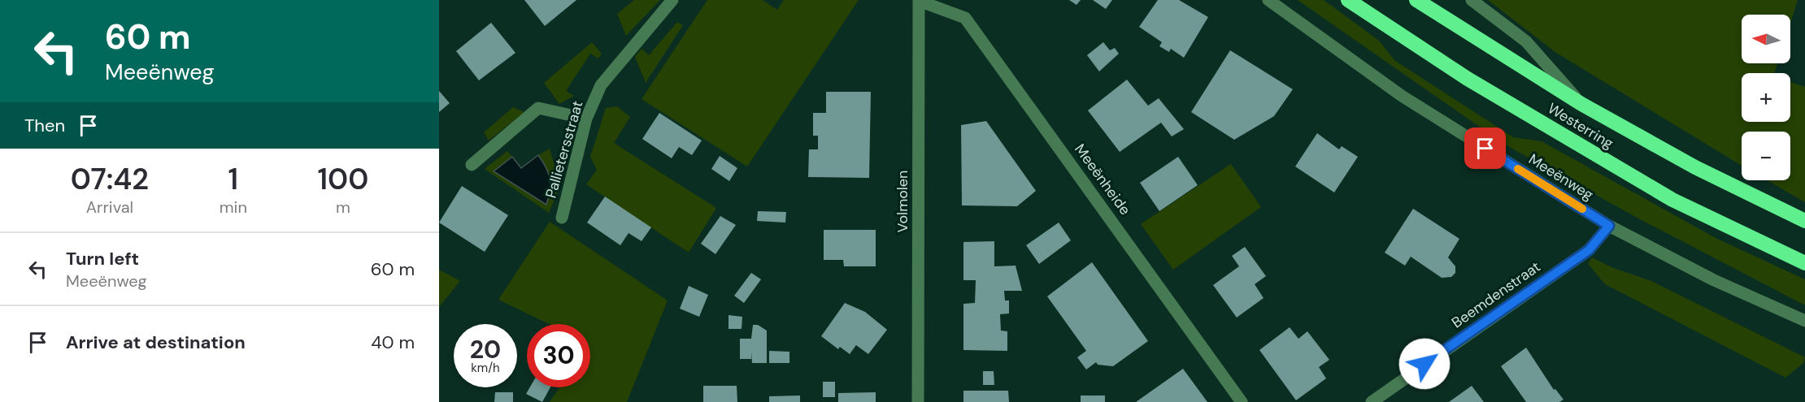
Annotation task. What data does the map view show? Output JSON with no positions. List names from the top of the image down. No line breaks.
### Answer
{"streets":{"highway":["Westerring"],"street":["Pallietersstraat","Meeënweg","Meeënheide","Volmolen","Beemdenstraat"]},"crossings":[["Meeënweg","Beemdenstraat"],["Meeënheide","Volmolen"]],"north":"left","page":{"turn":["60 m","Meeënweg"],"map_buttons":["+","−"],"then":"Then","eta":["07:42","Arrival","1","min","100","m"],"list":[{"name":"Turn left","note":"Meeënweg","value":"60 m"},{"name":"Arrive at destination","value":"40 m"}],"speed":"20 km/h","limit":"30"}}
